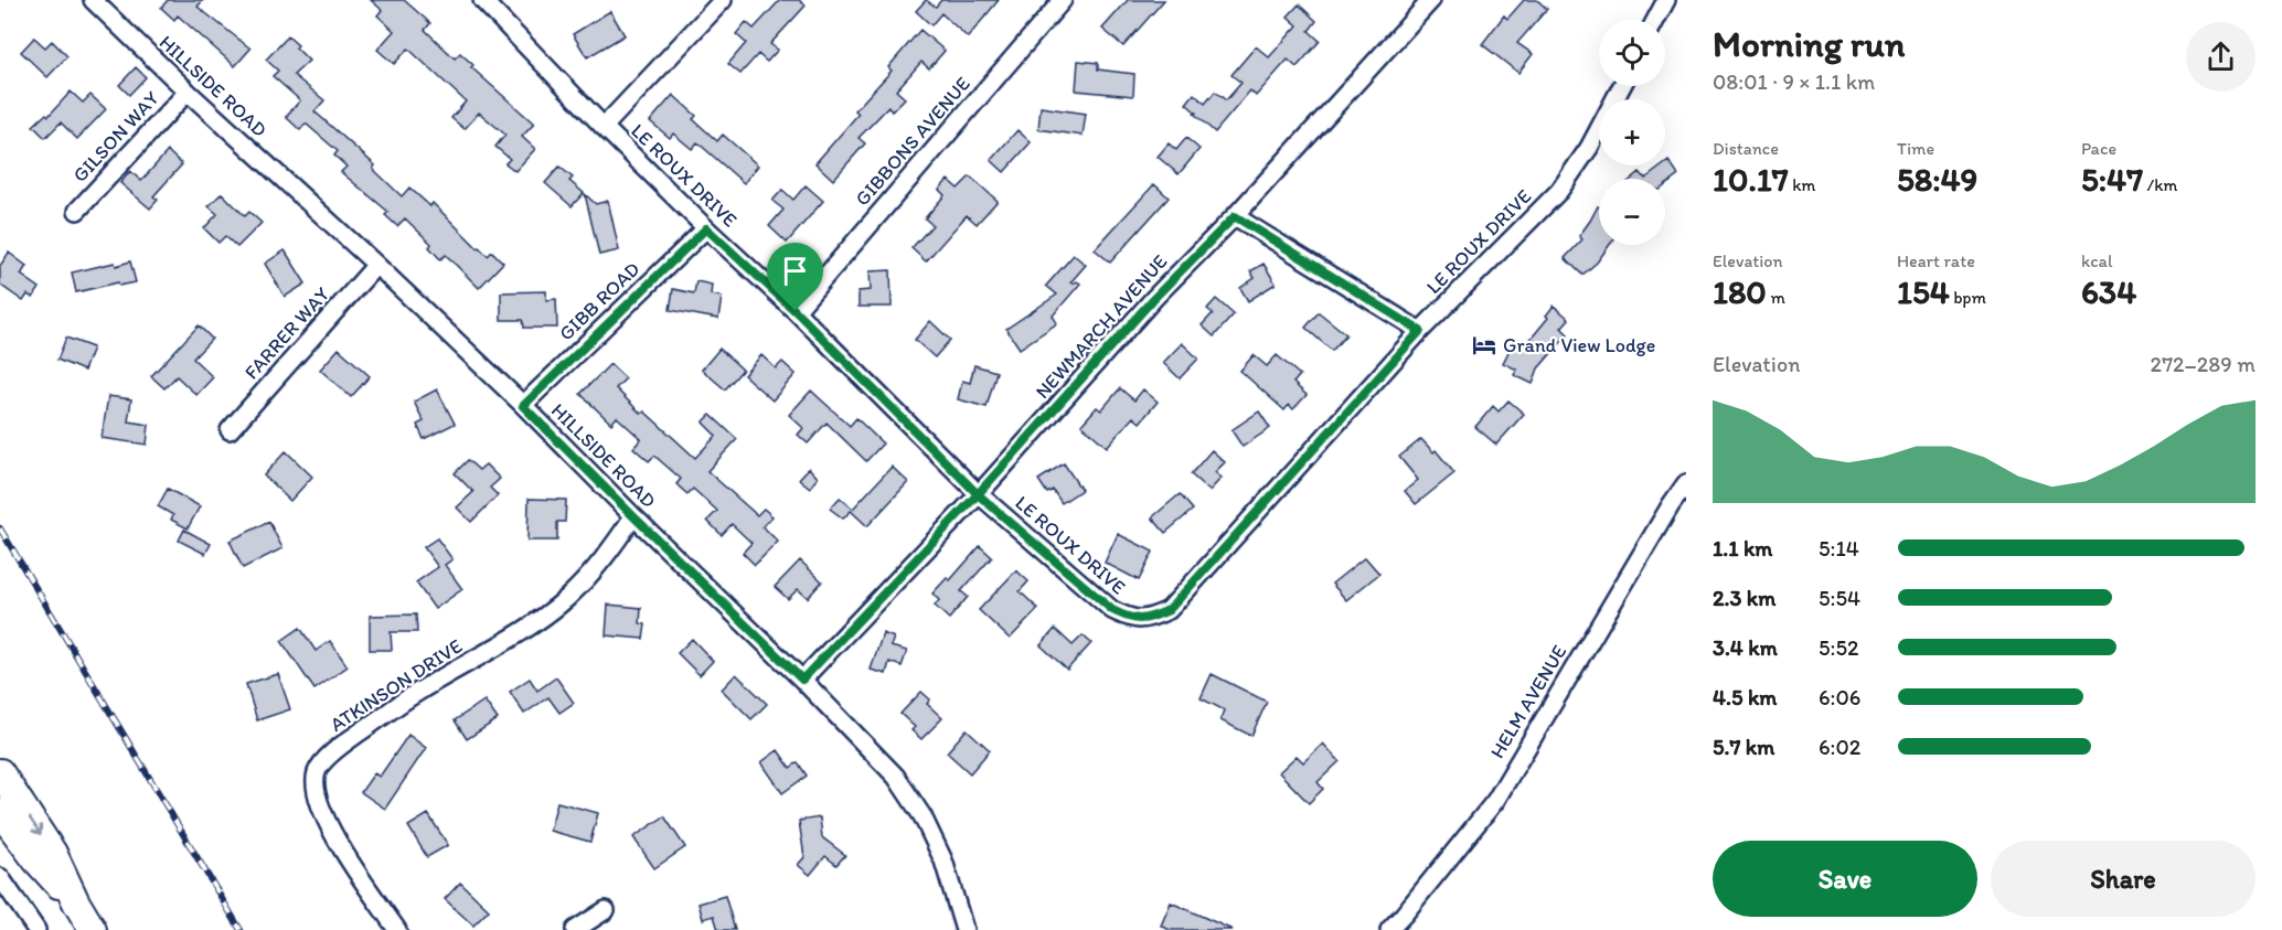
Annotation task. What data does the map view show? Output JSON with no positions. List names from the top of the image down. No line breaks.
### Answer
{"streets":{"street":["HILLSIDE ROAD","GILSON WAY","GIBBONS AVENUE","LE ROUX DRIVE","GIBB ROAD","NEWMARCH AVENUE","FARRER WAY","ATKINSON DRIVE","HELM AVENUE"]},"crossings":[["HILLSIDE ROAD","GILSON WAY"],["HILLSIDE ROAD","GIBB ROAD"],["HILLSIDE ROAD","NEWMARCH AVENUE"],["HILLSIDE ROAD","FARRER WAY"],["HILLSIDE ROAD","ATKINSON DRIVE"],["GIBBONS AVENUE","LE ROUX DRIVE"],["LE ROUX DRIVE","GIBB ROAD"],["LE ROUX DRIVE","NEWMARCH AVENUE"]],"places":{"hotel":["Grand View Lodge"]},"page":{"heading":["Morning run","08:01 · 9 × 1.1 km"],"map_buttons":["+","−"],"stats":[["Distance","10.17 km"],["Time","58:49"],["Pace","5:47 /km"],["Elevation","180 m"],["Heart rate","154 bpm"],["kcal","634"]],"chart":["Elevation","272–289 m"],"list":[{"name":"1.1 km","note":"5:14"},{"name":"2.3 km","note":"5:54"},{"name":"3.4 km","note":"5:52"},{"name":"4.5 km","note":"6:06"},{"name":"5.7 km","note":"6:02"}],"buttons":["Save","Share"]}}
